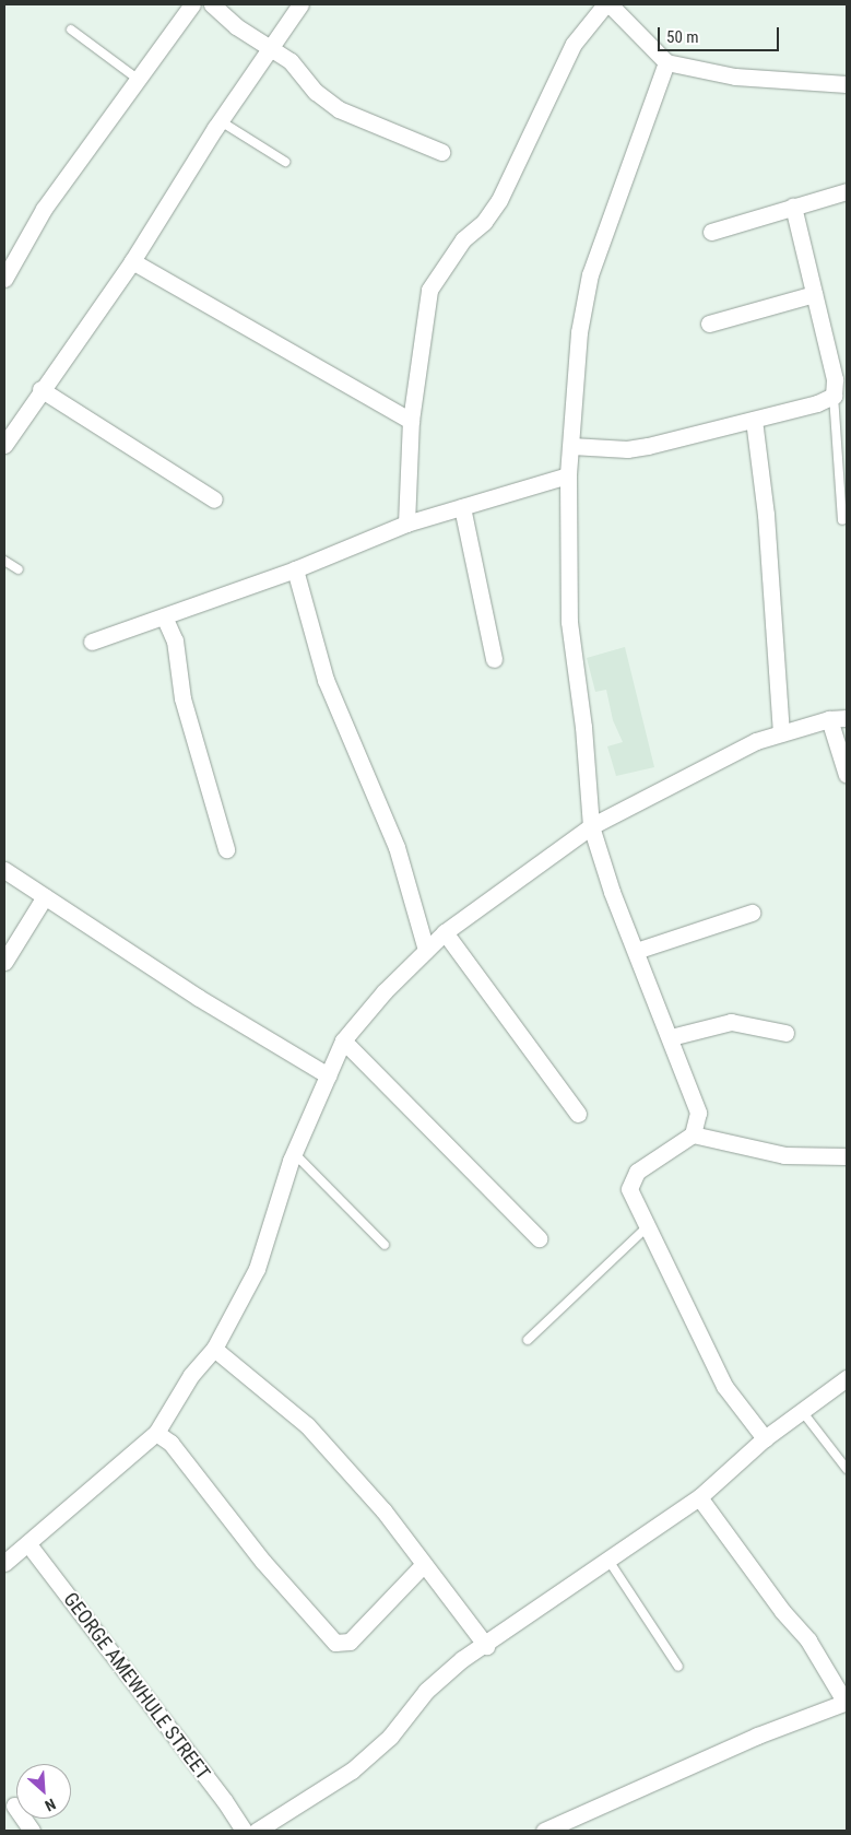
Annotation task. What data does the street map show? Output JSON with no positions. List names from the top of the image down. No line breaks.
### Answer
{"streets":{"street":["GEORGE AMEWHULE STREET"]},"scale_bar":"50 m","north":"bottom right"}
